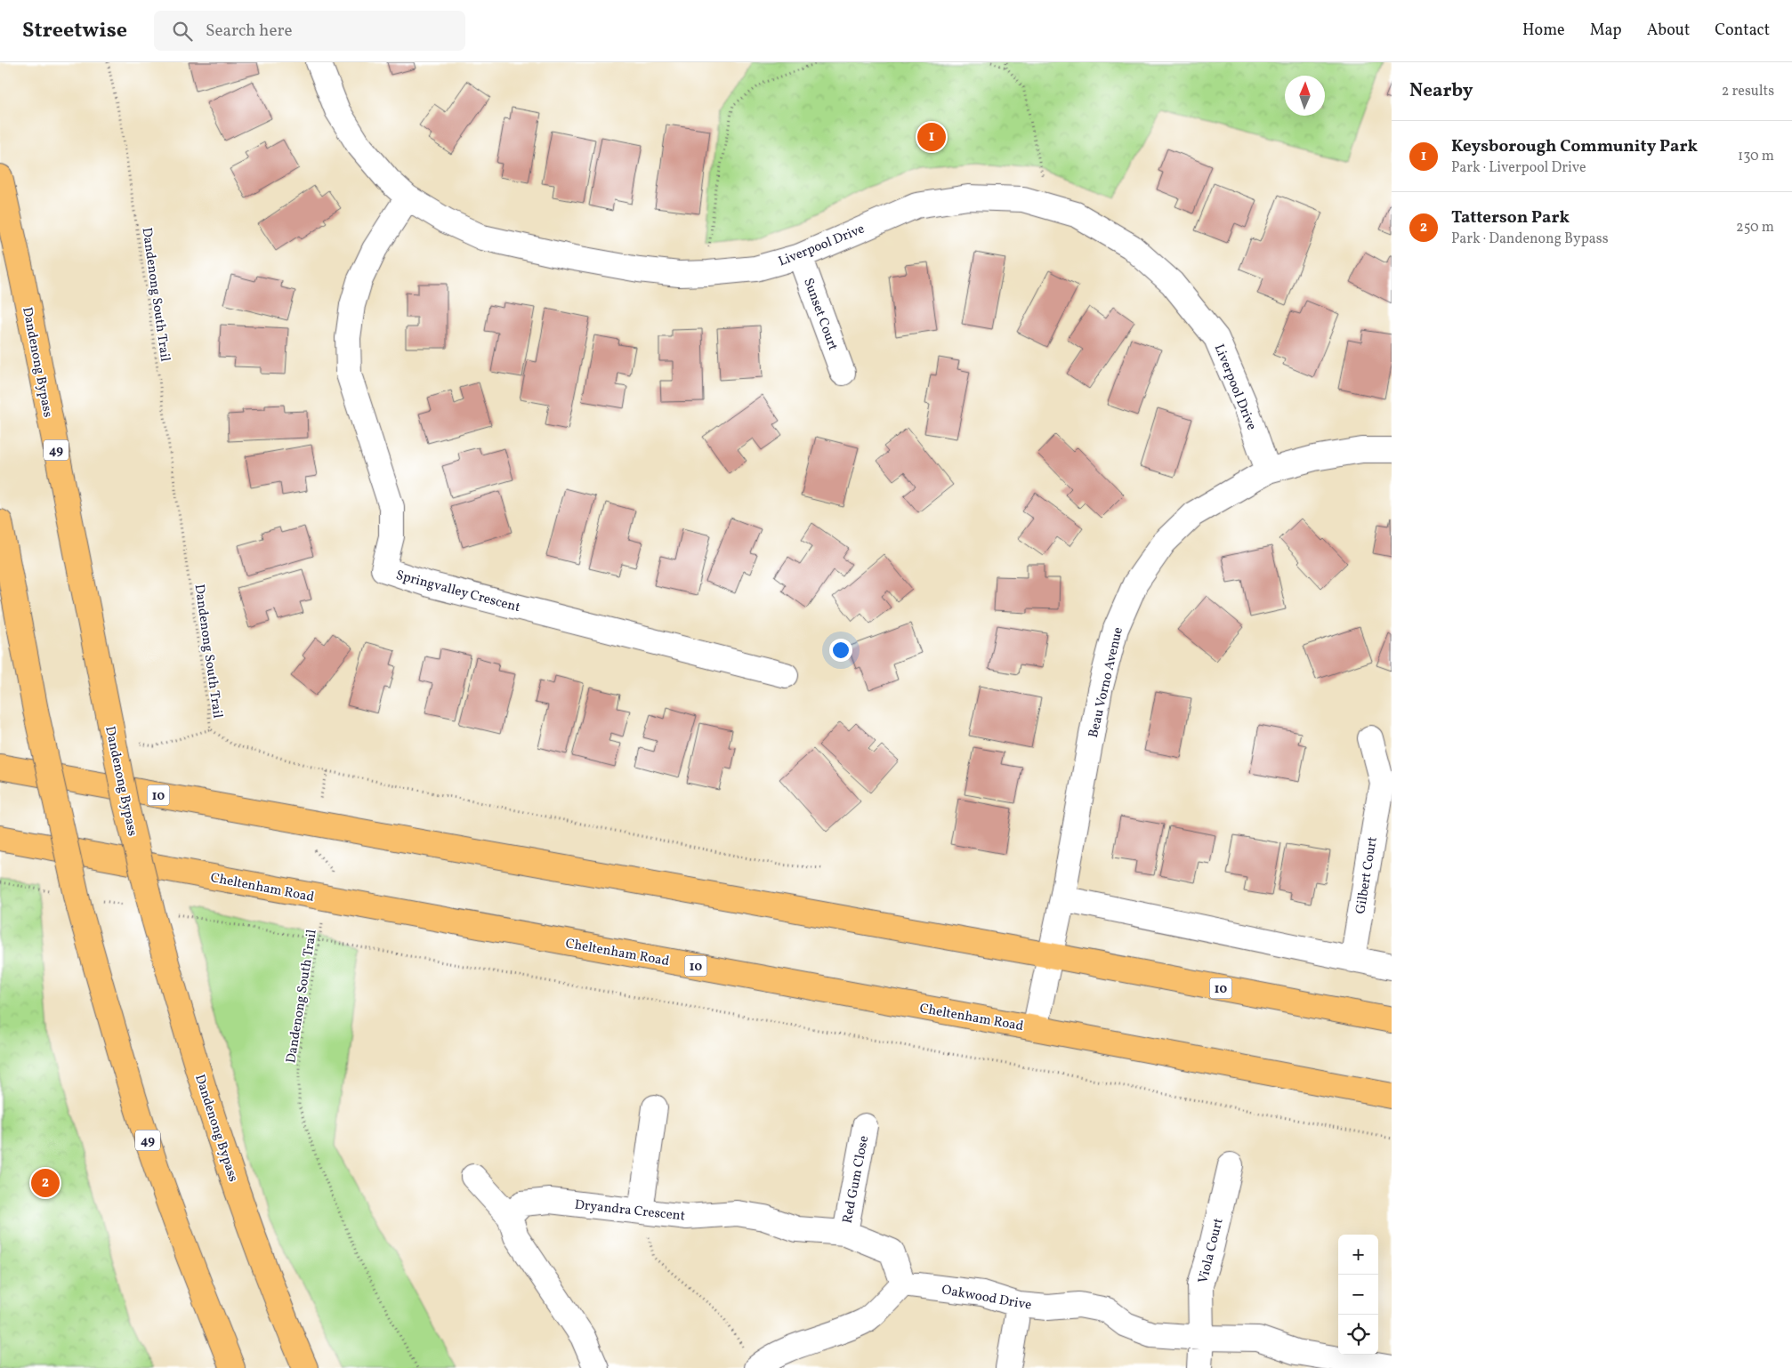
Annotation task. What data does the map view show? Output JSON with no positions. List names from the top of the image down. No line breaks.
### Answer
{"streets":{"main road":["Dandenong Bypass","49","10","Cheltenham Road"],"street":["Liverpool Drive","Sunset Court","Springvalley Crescent","Beau Vorno Avenue","Gilbert Court","Red Gum Close","Dryandra Crescent","Viola Court","Oakwood Drive"],"path":["Dandenong South Trail"]},"crossings":[["Liverpool Drive","Sunset Court"],["Liverpool Drive","Springvalley Crescent"],["Liverpool Drive","Beau Vorno Avenue"],["Dandenong South Trail","10"],["Dandenong South Trail","Cheltenham Road"],["Beau Vorno Avenue","10"],["Beau Vorno Avenue","Cheltenham Road"],["Red Gum Close","Dryandra Crescent"],["Dryandra Crescent","Oakwood Drive"],["Viola Court","Oakwood Drive"]],"north":"top","page":{"header":"Streetwise","search":"Search here","nav":["Home","Map","About","Contact"],"heading":["Nearby","2 results"],"list":[{"mark":"1","name":"Keysborough Community Park","note":"Park · Liverpool Drive","value":"130 m"},{"mark":"2","name":"Tatterson Park","note":"Park · Dandenong Bypass","value":"250 m"}],"pins":["1","2"],"map_buttons":["+","−"]}}
